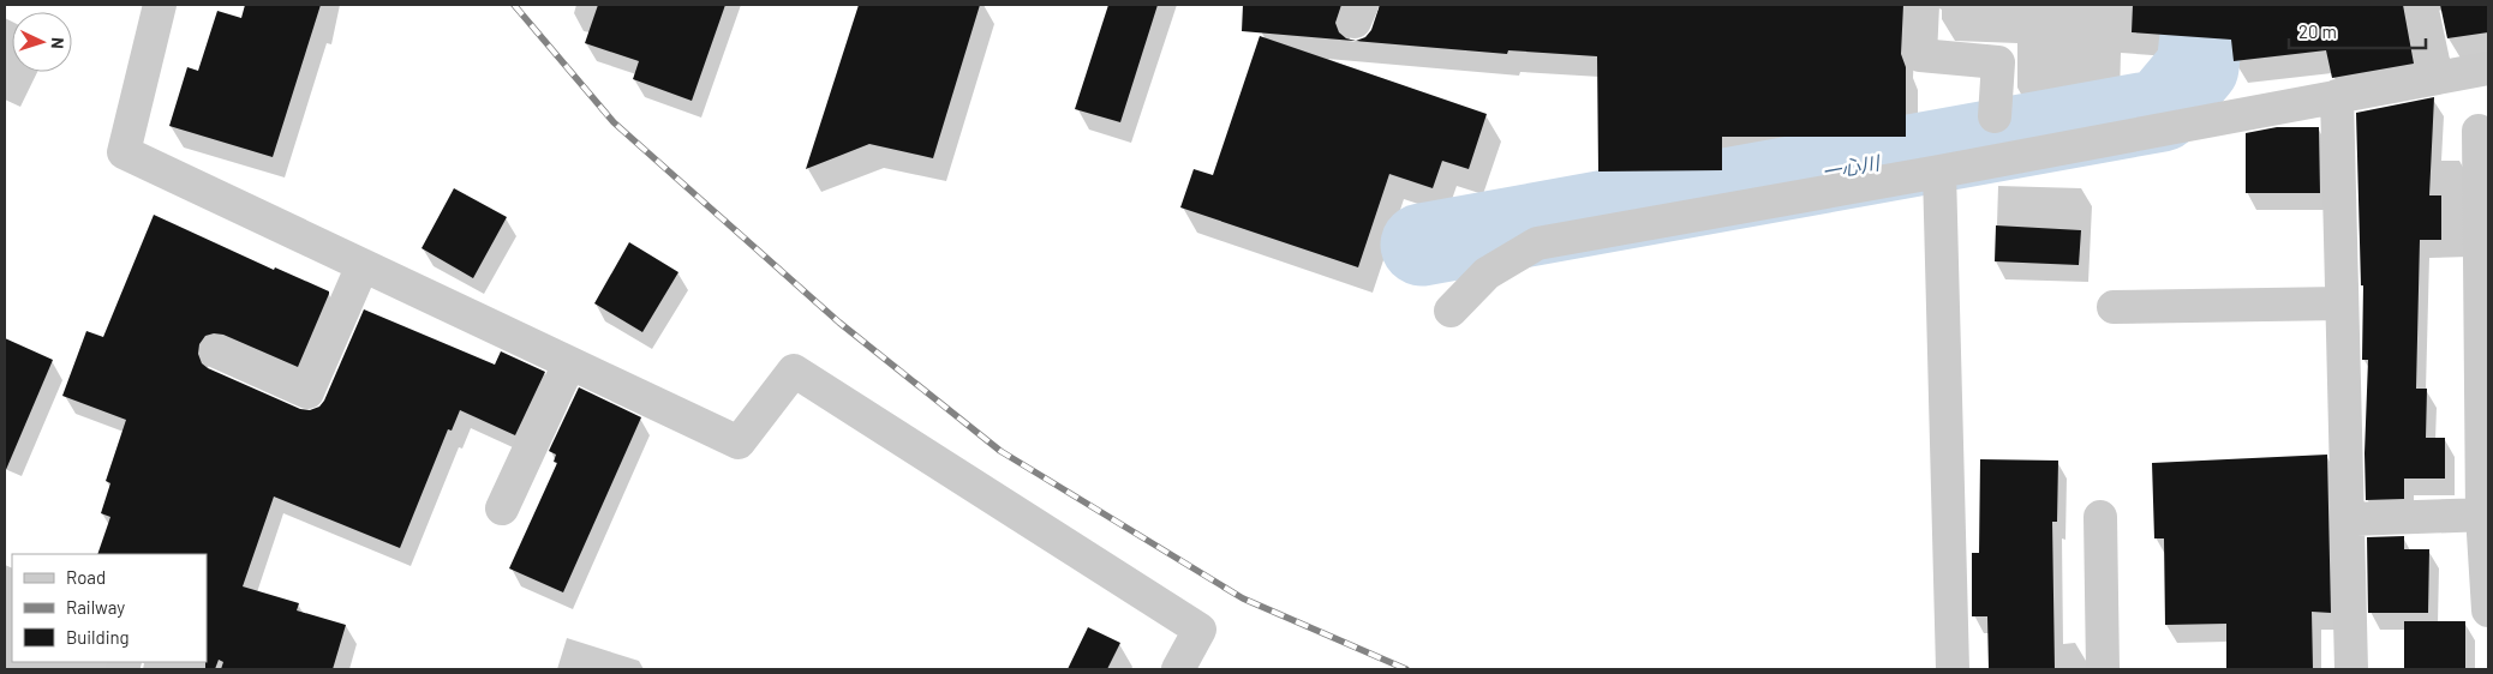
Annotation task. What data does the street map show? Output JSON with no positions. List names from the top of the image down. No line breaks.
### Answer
{"water":["一心川"],"legend":["Road","Railway","Building"],"scale_bar":"20 m","north":"right"}
